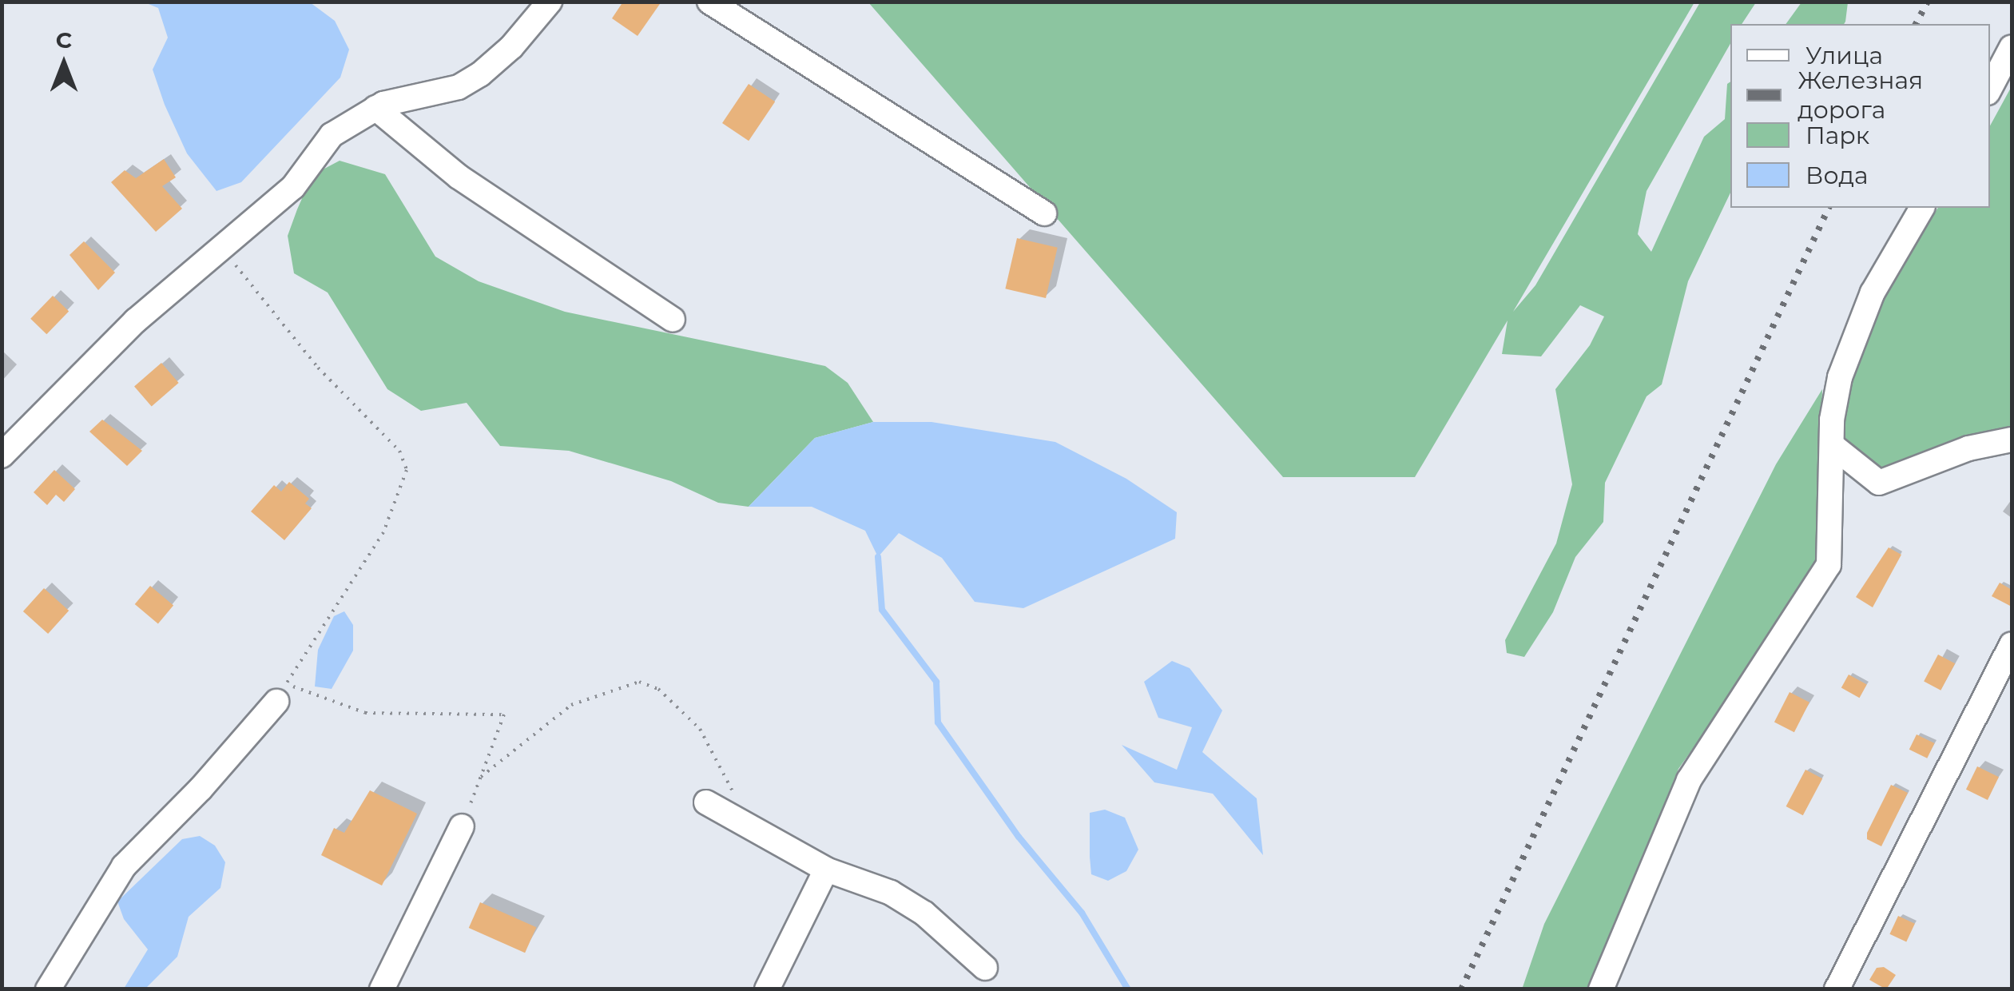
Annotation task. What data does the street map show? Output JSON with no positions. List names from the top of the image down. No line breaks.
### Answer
{"legend":["Улица","Железная дорога","Парк","Вода"],"north":"top"}
